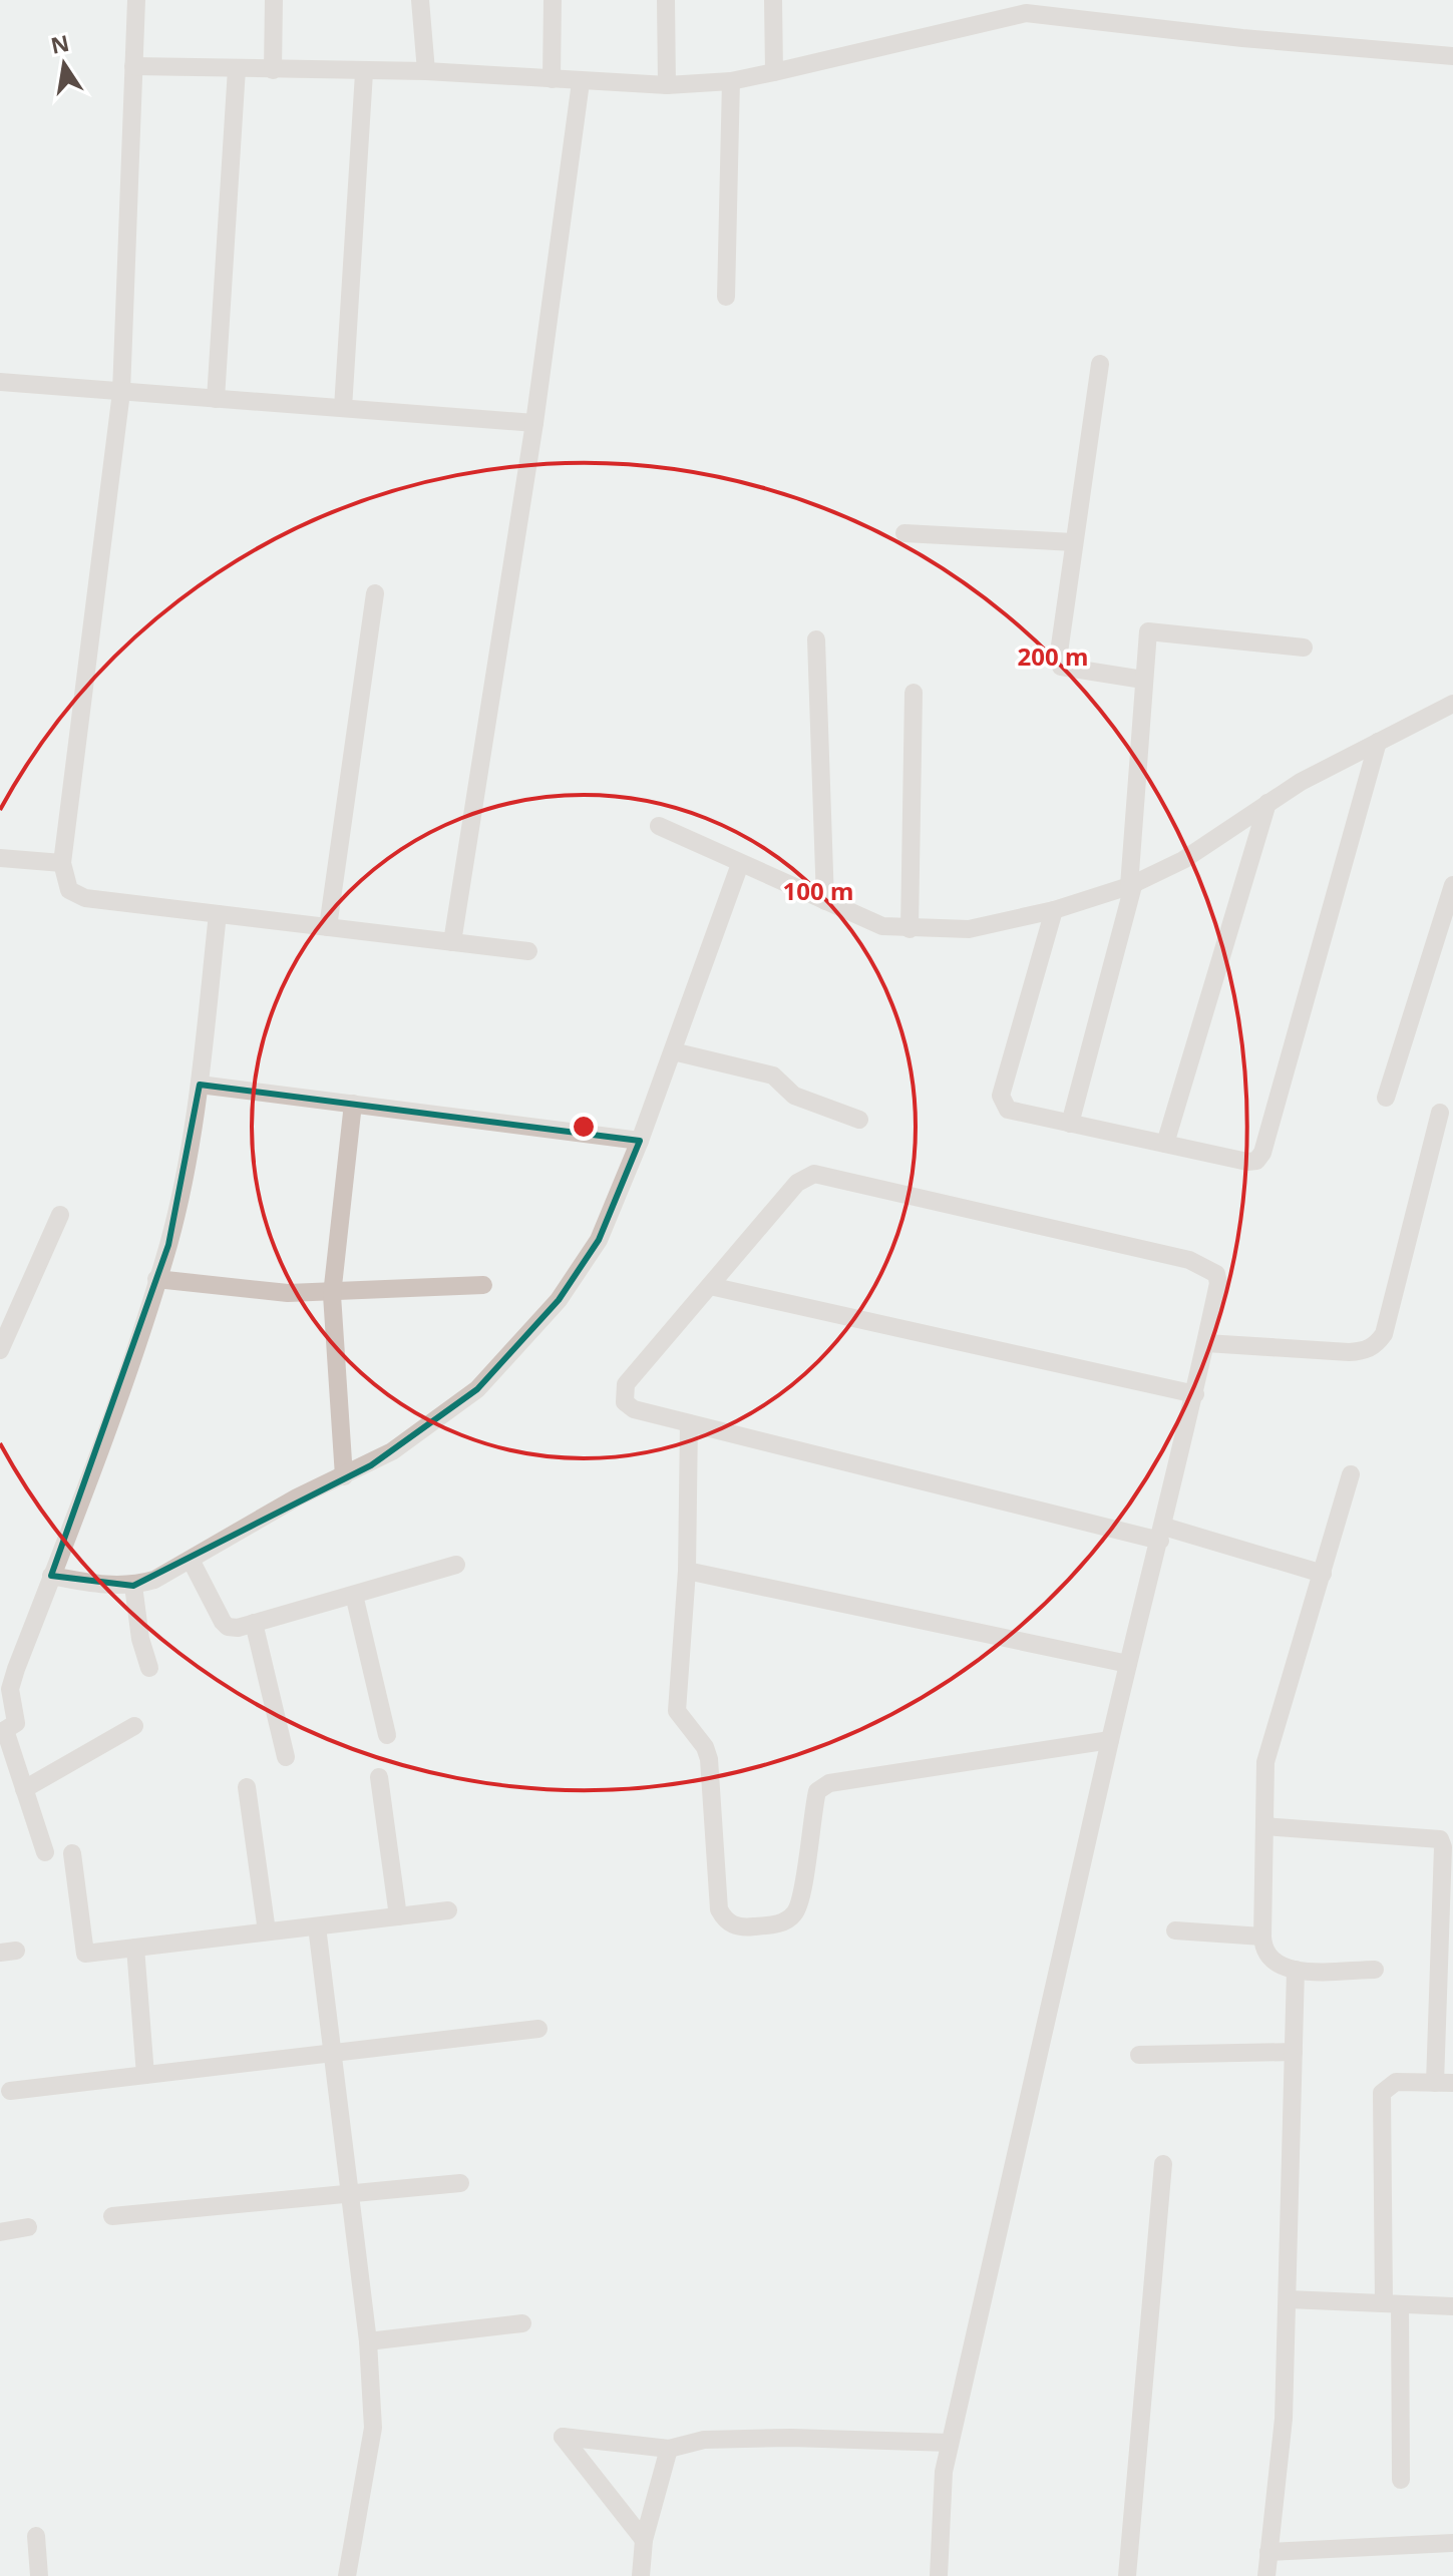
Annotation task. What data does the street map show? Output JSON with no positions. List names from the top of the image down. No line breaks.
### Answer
{"north":"top","rings":["200 m","100 m"]}
